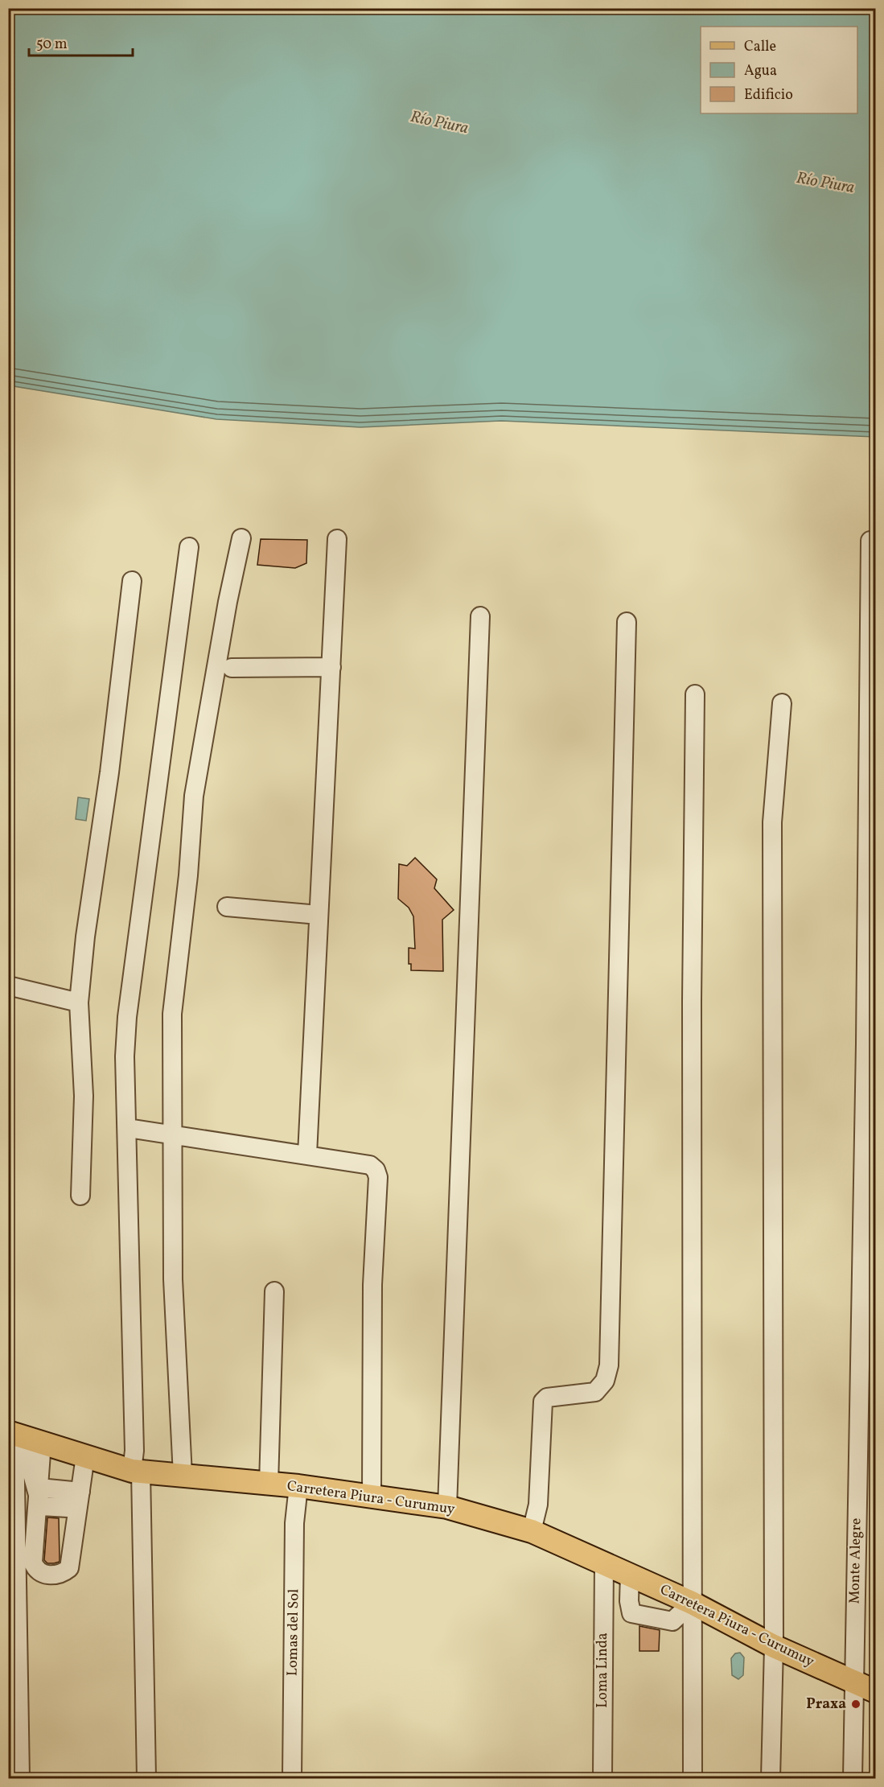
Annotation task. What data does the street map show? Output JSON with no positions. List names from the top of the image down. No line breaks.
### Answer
{"streets":{"main road":["Carretera Piura - Curumuy"],"street":["Monte Alegre","Lomas del Sol","Loma Linda"]},"crossings":[["Carretera Piura - Curumuy","Monte Alegre"],["Carretera Piura - Curumuy","Lomas del Sol"],["Carretera Piura - Curumuy","Loma Linda"]],"water":["Río Piura"],"places":["Praxa"],"legend":["Calle","Agua","Edificio"],"scale_bar":"50 m"}
